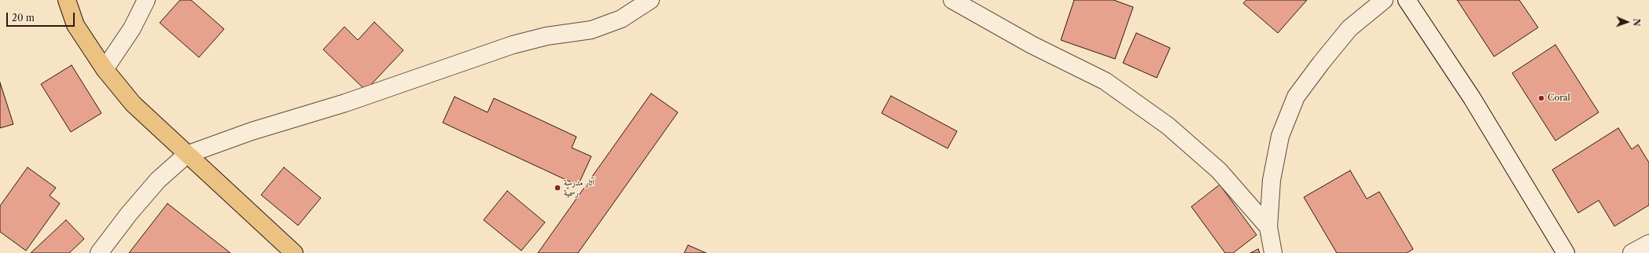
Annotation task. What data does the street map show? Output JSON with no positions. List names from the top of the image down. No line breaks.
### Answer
{"places":["Coral","آثار مدرسة رسميّة"],"scale_bar":"20 m","north":"right"}
